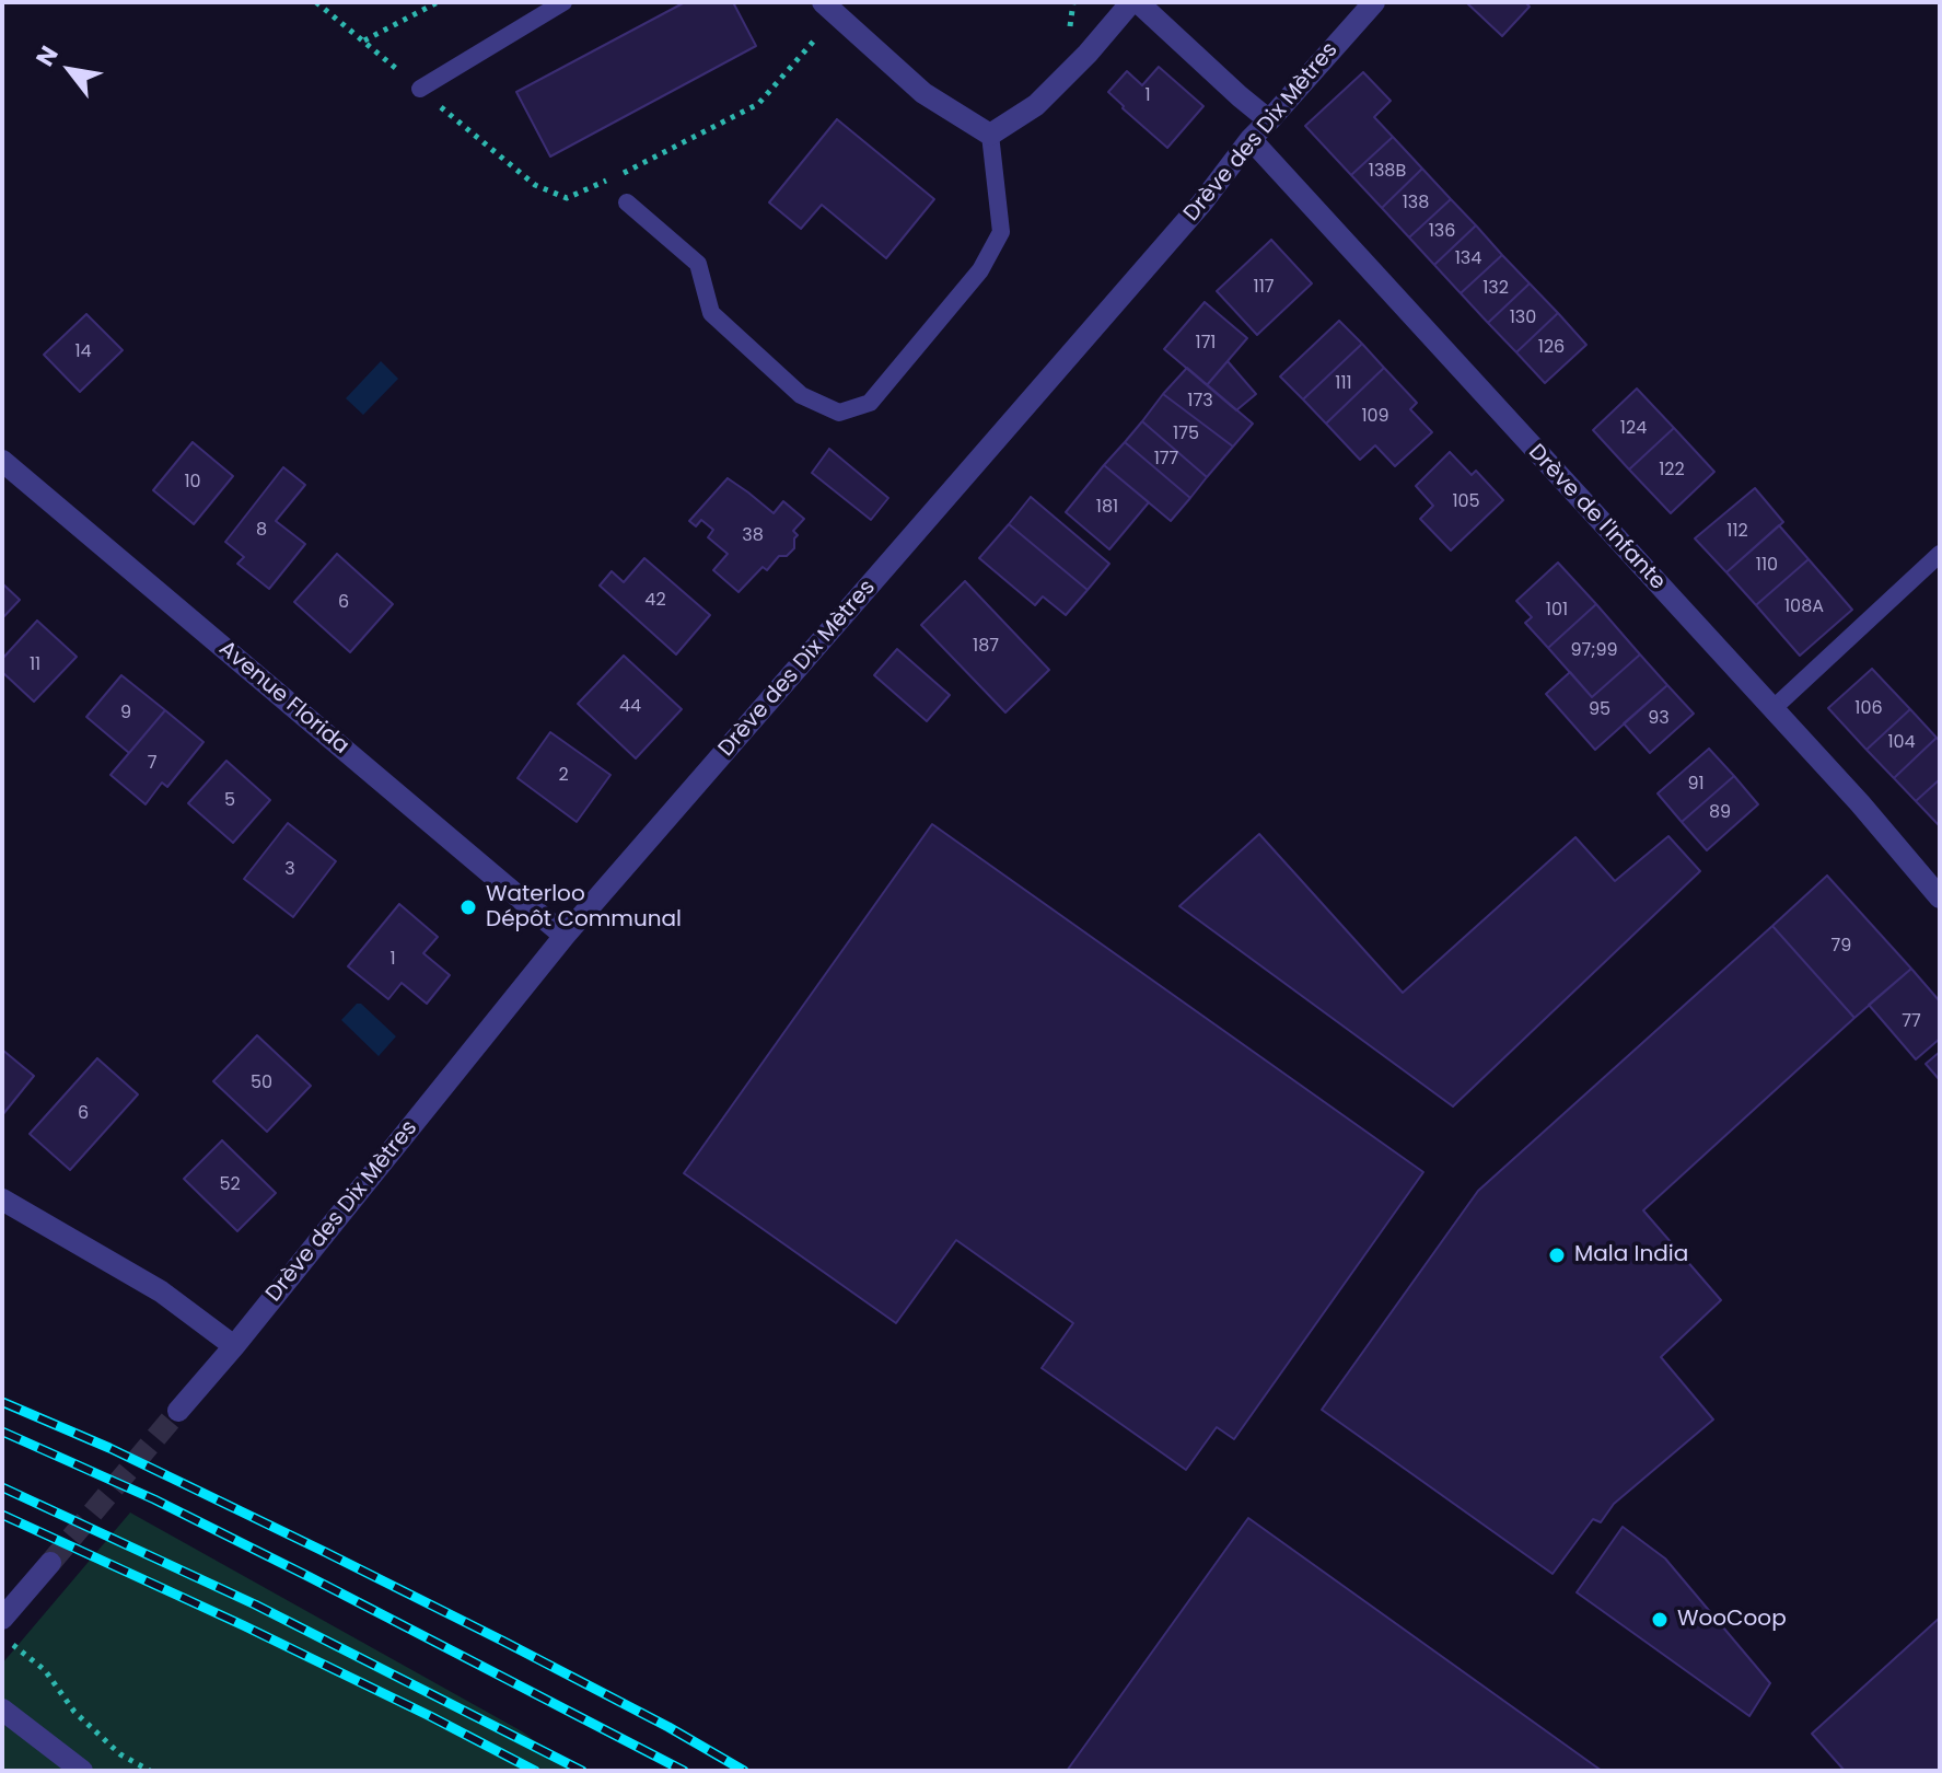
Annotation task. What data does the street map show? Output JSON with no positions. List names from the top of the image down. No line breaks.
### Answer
{"streets":{"street":["Drève des Dix Mètres","Drève de l'Infante","Avenue Florida"]},"crossings":[["Drève des Dix Mètres","Drève de l'Infante"],["Drève des Dix Mètres","Avenue Florida"]],"places":["Waterloo Dépôt Communal","Mala India","WooCoop"],"house_numbers":["1","138B","138","136","134","117","132","130","171","126","14","111","173","109","124","175","177","122","10","105","181","8","112","38","110","42","6","108A","101","187","97;99","11","44","106","95","9","93","104","7","2","91","5","89","3","79","1","77","50","6","52"],"north":"top left"}
